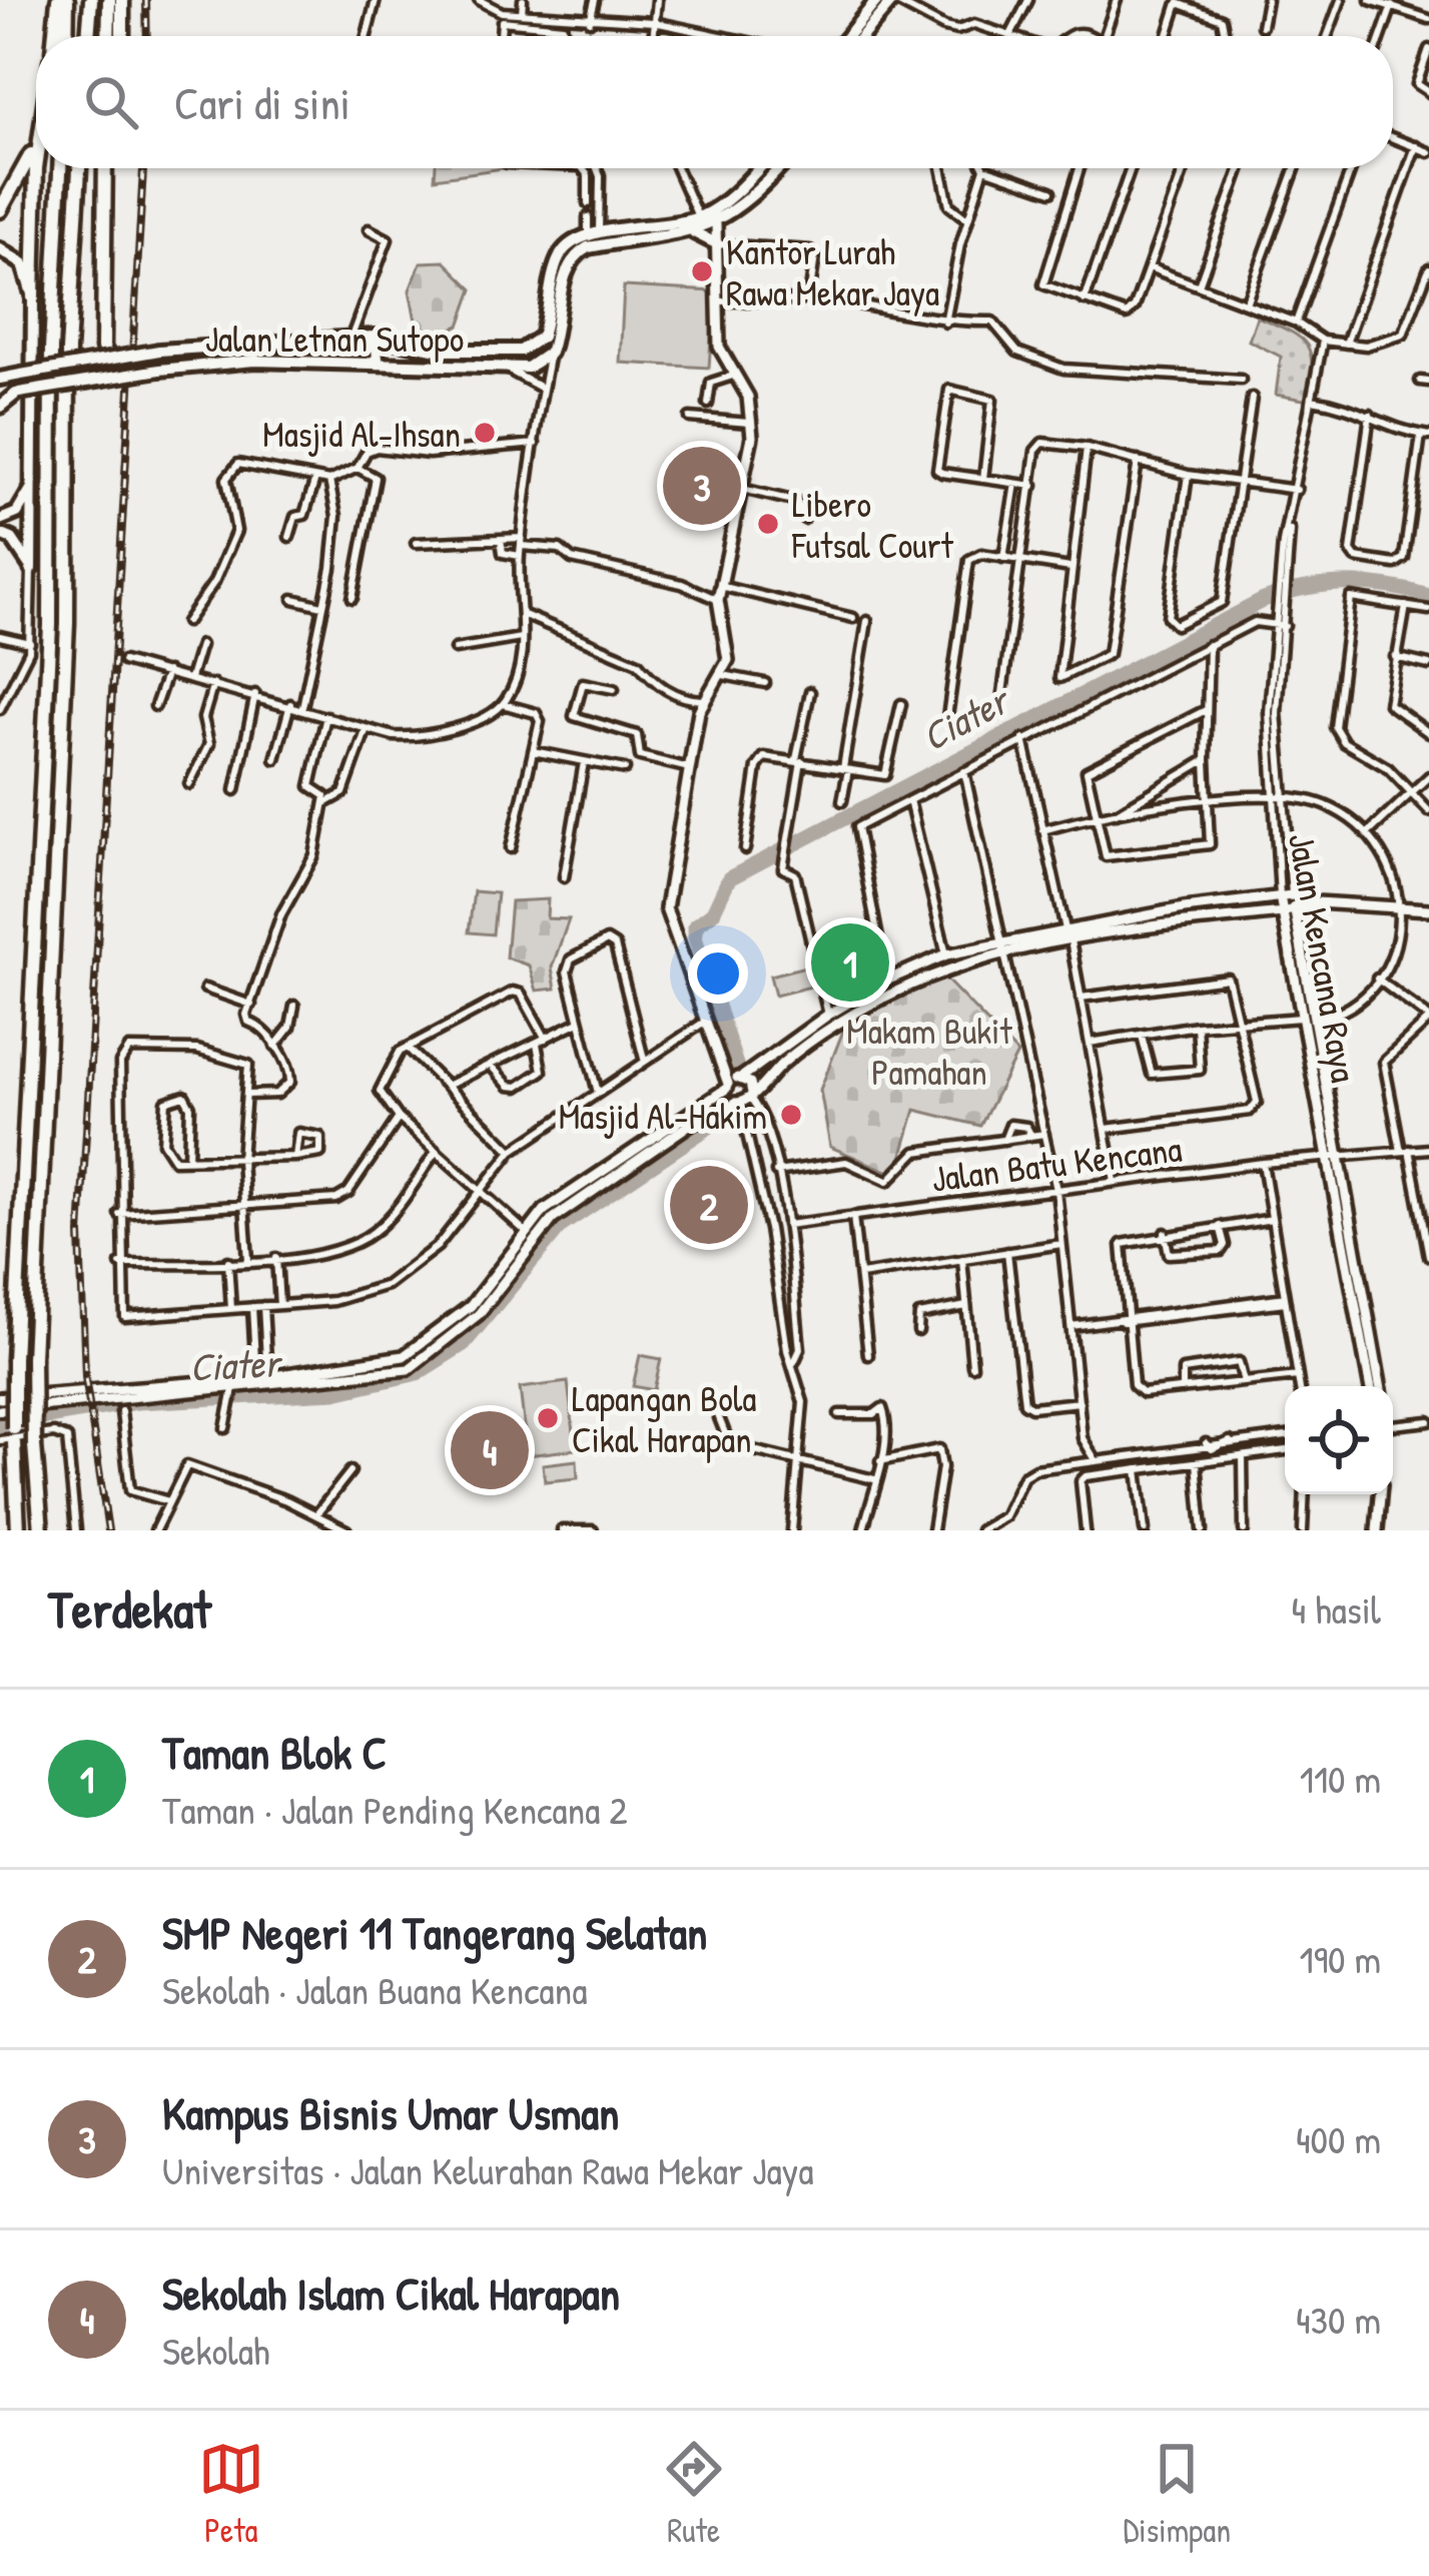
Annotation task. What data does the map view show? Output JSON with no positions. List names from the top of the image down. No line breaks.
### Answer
{"streets":{"main road":["Jalan Letnan Sutopo"],"street":["Jalan Kencana Raya","Jalan Batu Kencana"]},"crossings":[["Jalan Kencana Raya","Jalan Batu Kencana"]],"water":["Ciater"],"parks":["Makam Bukit Pamahan"],"places":["Kantor Lurah Rawa Mekar Jaya","Masjid Al-Ihsan","Libero Futsal Court","Masjid Al-Hakim","Lapangan Bola Cikal Harapan"],"page":{"search":"Cari di sini","pins":["3","1","2","4"],"heading":["Terdekat","4 hasil"],"list":[{"mark":"1","name":"Taman Blok C","note":"Taman · Jalan Pending Kencana 2","value":"110 m"},{"mark":"2","name":"SMP Negeri 11 Tangerang Selatan","note":"Sekolah · Jalan Buana Kencana","value":"190 m"},{"mark":"3","name":"Kampus Bisnis Umar Usman","note":"Universitas · Jalan Kelurahan Rawa Mekar Jaya","value":"400 m"},{"mark":"4","name":"Sekolah Islam Cikal Harapan","note":"Sekolah","value":"430 m"}],"nav":["Peta","Rute","Disimpan"]}}
